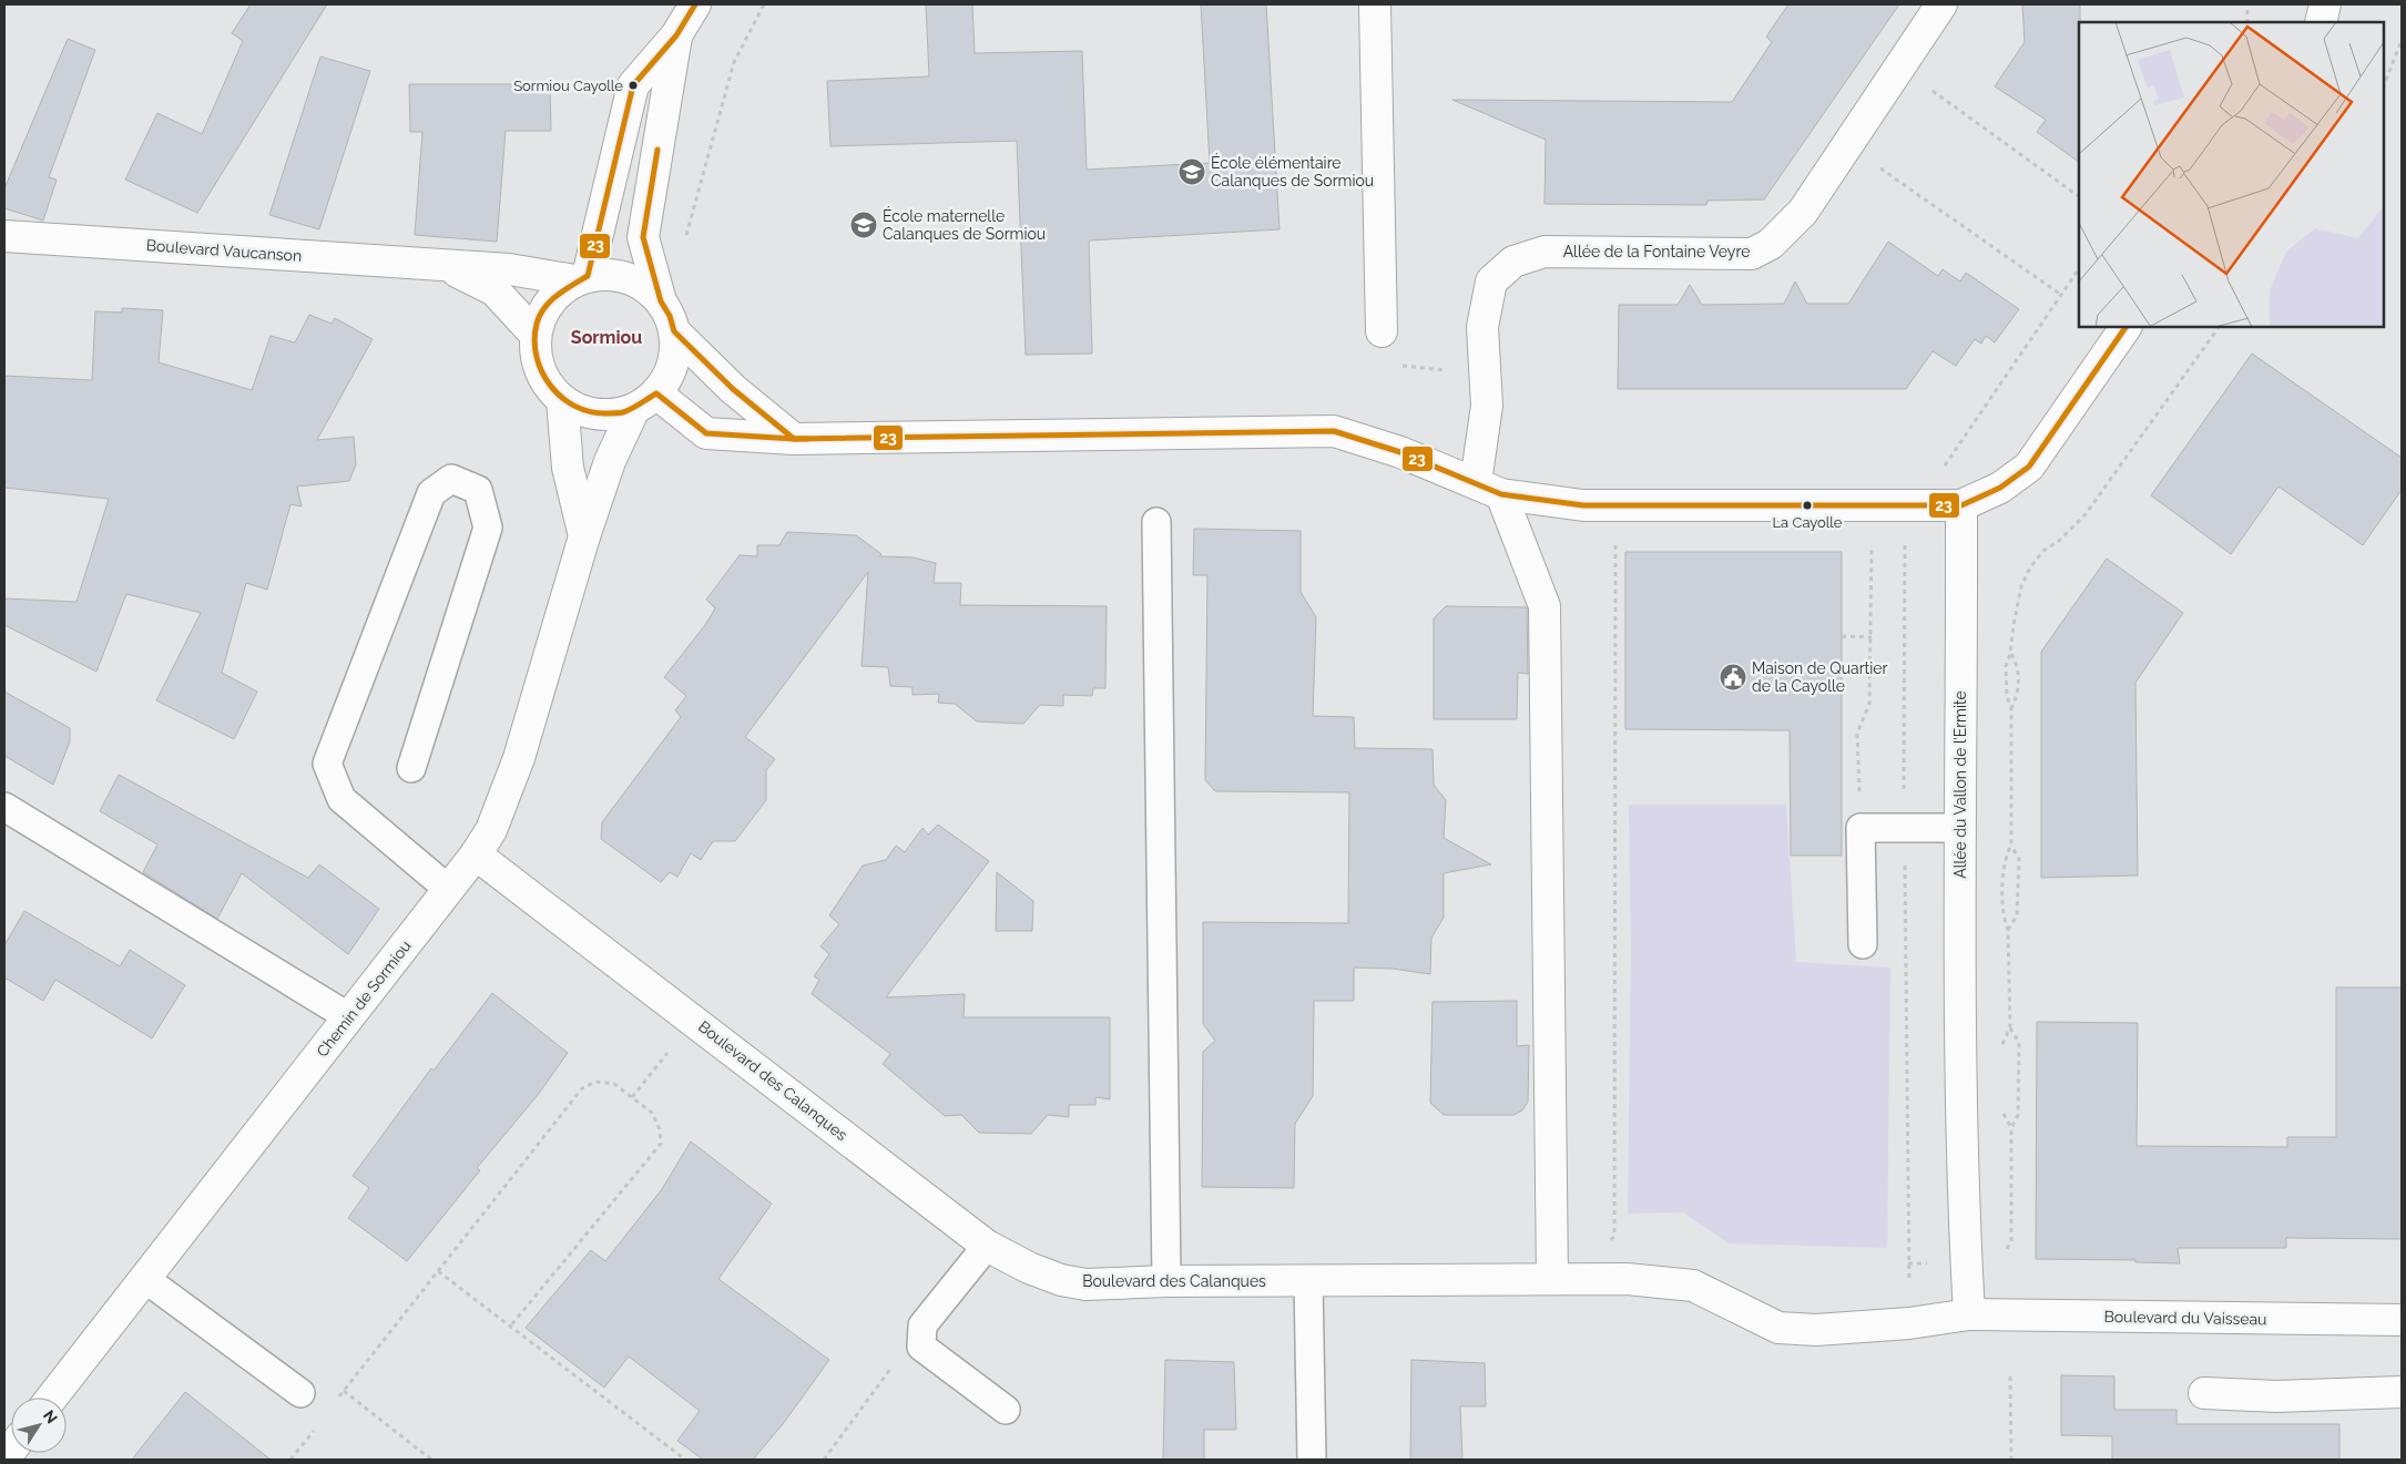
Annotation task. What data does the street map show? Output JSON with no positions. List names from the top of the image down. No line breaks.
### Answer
{"streets":{"street":["Boulevard Vaucanson","Allée de la Fontaine Veyre","Allée du Vallon de l’Ermite","Chemin de Sormiou","Boulevard des Calanques","Boulevard du Vaisseau"]},"crossings":[["Boulevard Vaucanson","Chemin de Sormiou"],["Allée du Vallon de l’Ermite","Boulevard des Calanques"],["Allée du Vallon de l’Ermite","Boulevard du Vaisseau"],["Chemin de Sormiou","Boulevard des Calanques"],["Boulevard des Calanques","Boulevard du Vaisseau"]],"districts":["Sormiou"],"places":{"other":["Sormiou Cayolle","La Cayolle"],"school or university":["École élémentaire Calanques de Sormiou","École maternelle Calanques de Sormiou"],"public building":["Maison de Quartier de la Cayolle"]},"lines":["transit line 23"],"north":"top right"}
